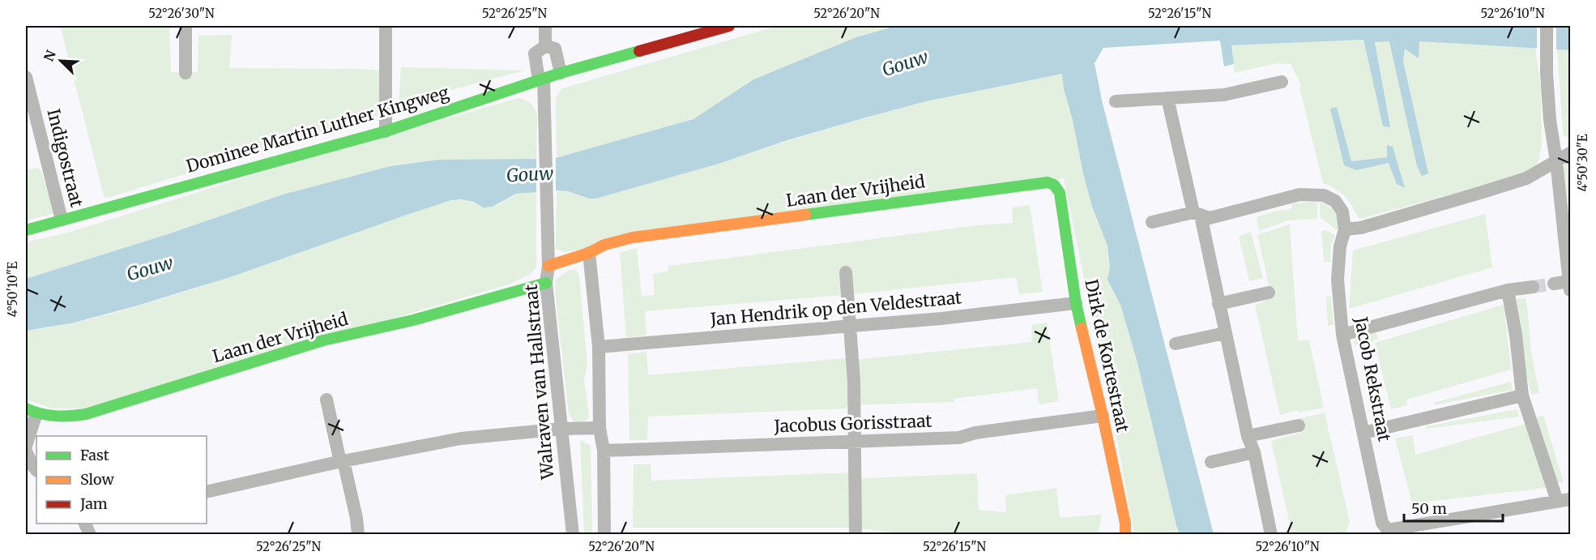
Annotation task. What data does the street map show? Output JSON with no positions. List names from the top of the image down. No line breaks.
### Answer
{"streets":{"street":["Dominee Martin Luther Kingweg","Indigostraat","Laan der Vrijheid","Jan Hendrik op den Veldestraat","Dirk de Kortestraat","Jacob Rekstraat","Walraven van Hallstraat","Jacobus Gorisstraat"]},"crossings":[["Dominee Martin Luther Kingweg","Indigostraat"],["Dominee Martin Luther Kingweg","Walraven van Hallstraat"],["Laan der Vrijheid","Dirk de Kortestraat"],["Laan der Vrijheid","Walraven van Hallstraat"],["Jan Hendrik op den Veldestraat","Dirk de Kortestraat"],["Dirk de Kortestraat","Jacobus Gorisstraat"]],"water":["Gouw"],"legend":["Fast","Slow","Jam"],"scale_bar":"50 m","north":"top left","coordinates":["52°26'30\"N","52°26'25\"N","52°26'20\"N","52°26'15\"N","52°26'10\"N","4°50'30\"E","4°50'10\"E"]}
